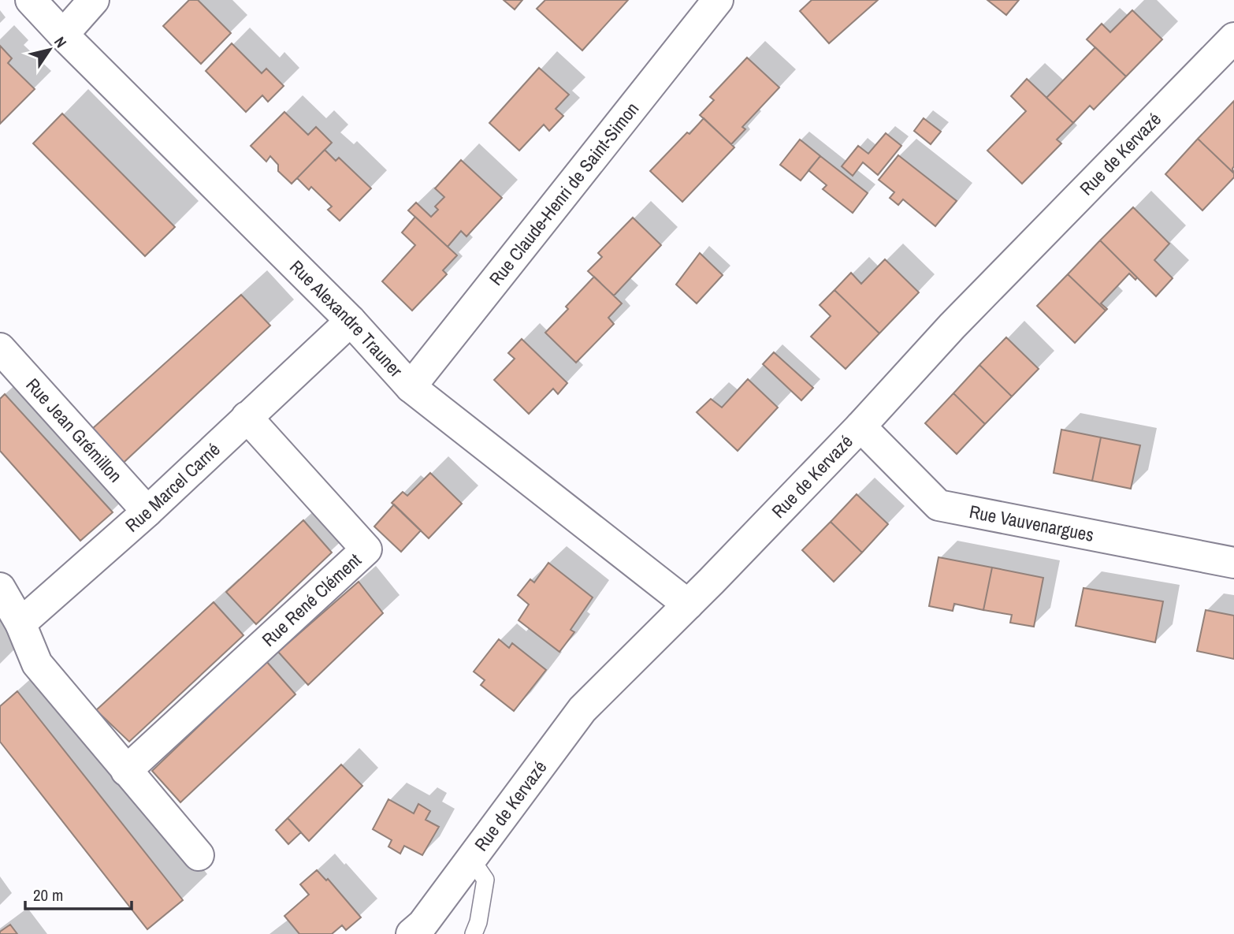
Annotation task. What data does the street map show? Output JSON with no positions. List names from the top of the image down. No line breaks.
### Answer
{"streets":{"street":["Rue de Kervazé","Rue Claude-Henri de Saint-Simon","Rue Alexandre Trauner","Rue Jean Grémillon","Rue Marcel Carné","Rue Vauvenargues","Rue René Clément"]},"crossings":[["Rue de Kervazé","Rue Alexandre Trauner"],["Rue de Kervazé","Rue Vauvenargues"],["Rue Claude-Henri de Saint-Simon","Rue Alexandre Trauner"],["Rue Alexandre Trauner","Rue Marcel Carné"],["Rue Jean Grémillon","Rue Marcel Carné"],["Rue Marcel Carné","Rue René Clément"]],"scale_bar":"20 m","north":"top right"}
